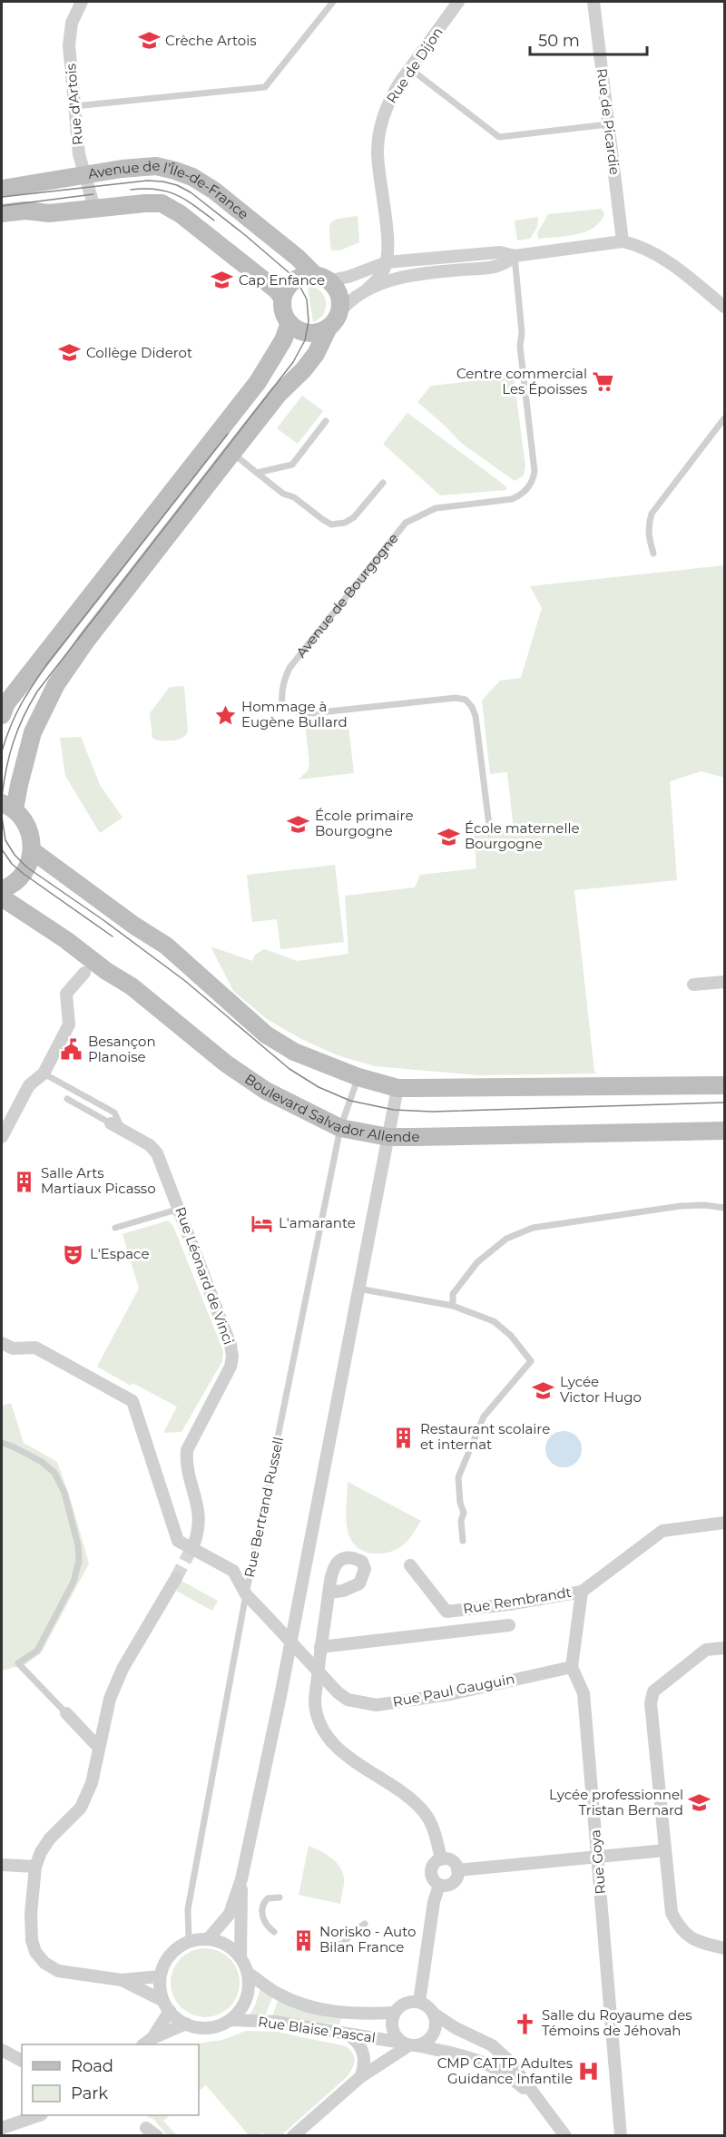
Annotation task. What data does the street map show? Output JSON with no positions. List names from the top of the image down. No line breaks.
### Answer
{"streets":{"street":["Rue de Dijon","Rue d'Artois","Rue de Picardie","Avenue de l’Île-de-France","Boulevard Salvador Allende","Rue Léonard de Vinci","Rue Rembrandt","Rue Paul Gauguin","Rue Goya","Rue Blaise Pascal"],"lane":["Avenue de Bourgogne","Rue Bertrand Russell"]},"crossings":[["Rue d'Artois","Avenue de l’Île-de-France"],["Boulevard Salvador Allende","Rue Bertrand Russell"],["Rue Bertrand Russell","Rue Paul Gauguin"],["Rue Bertrand Russell","Rue Blaise Pascal"],["Rue Paul Gauguin","Rue Goya"]],"places":{"school or university":["Crèche Artois","Cap Enfance","Collège Diderot","École primaire Bourgogne","École maternelle Bourgogne","Lycée Victor Hugo","Lycée professionnel Tristan Bernard"],"supermarket":["Centre commercial Les Époisses"],"place":["Hommage à Eugène Bullard"],"public building":["Besançon Planoise"],"building":["Salle Arts Martiaux Picasso","Restaurant scolaire et internat","Norisko - Auto Bilan France"],"hotel":["L'amarante"],"theatre":["L'Espace"],"church":["Salle du Royaume des Témoins de Jéhovah"],"hospital":["CMP CATTP Adultes Guidance Infantile"]},"legend":["Road","Park"],"scale_bar":"50 m"}
